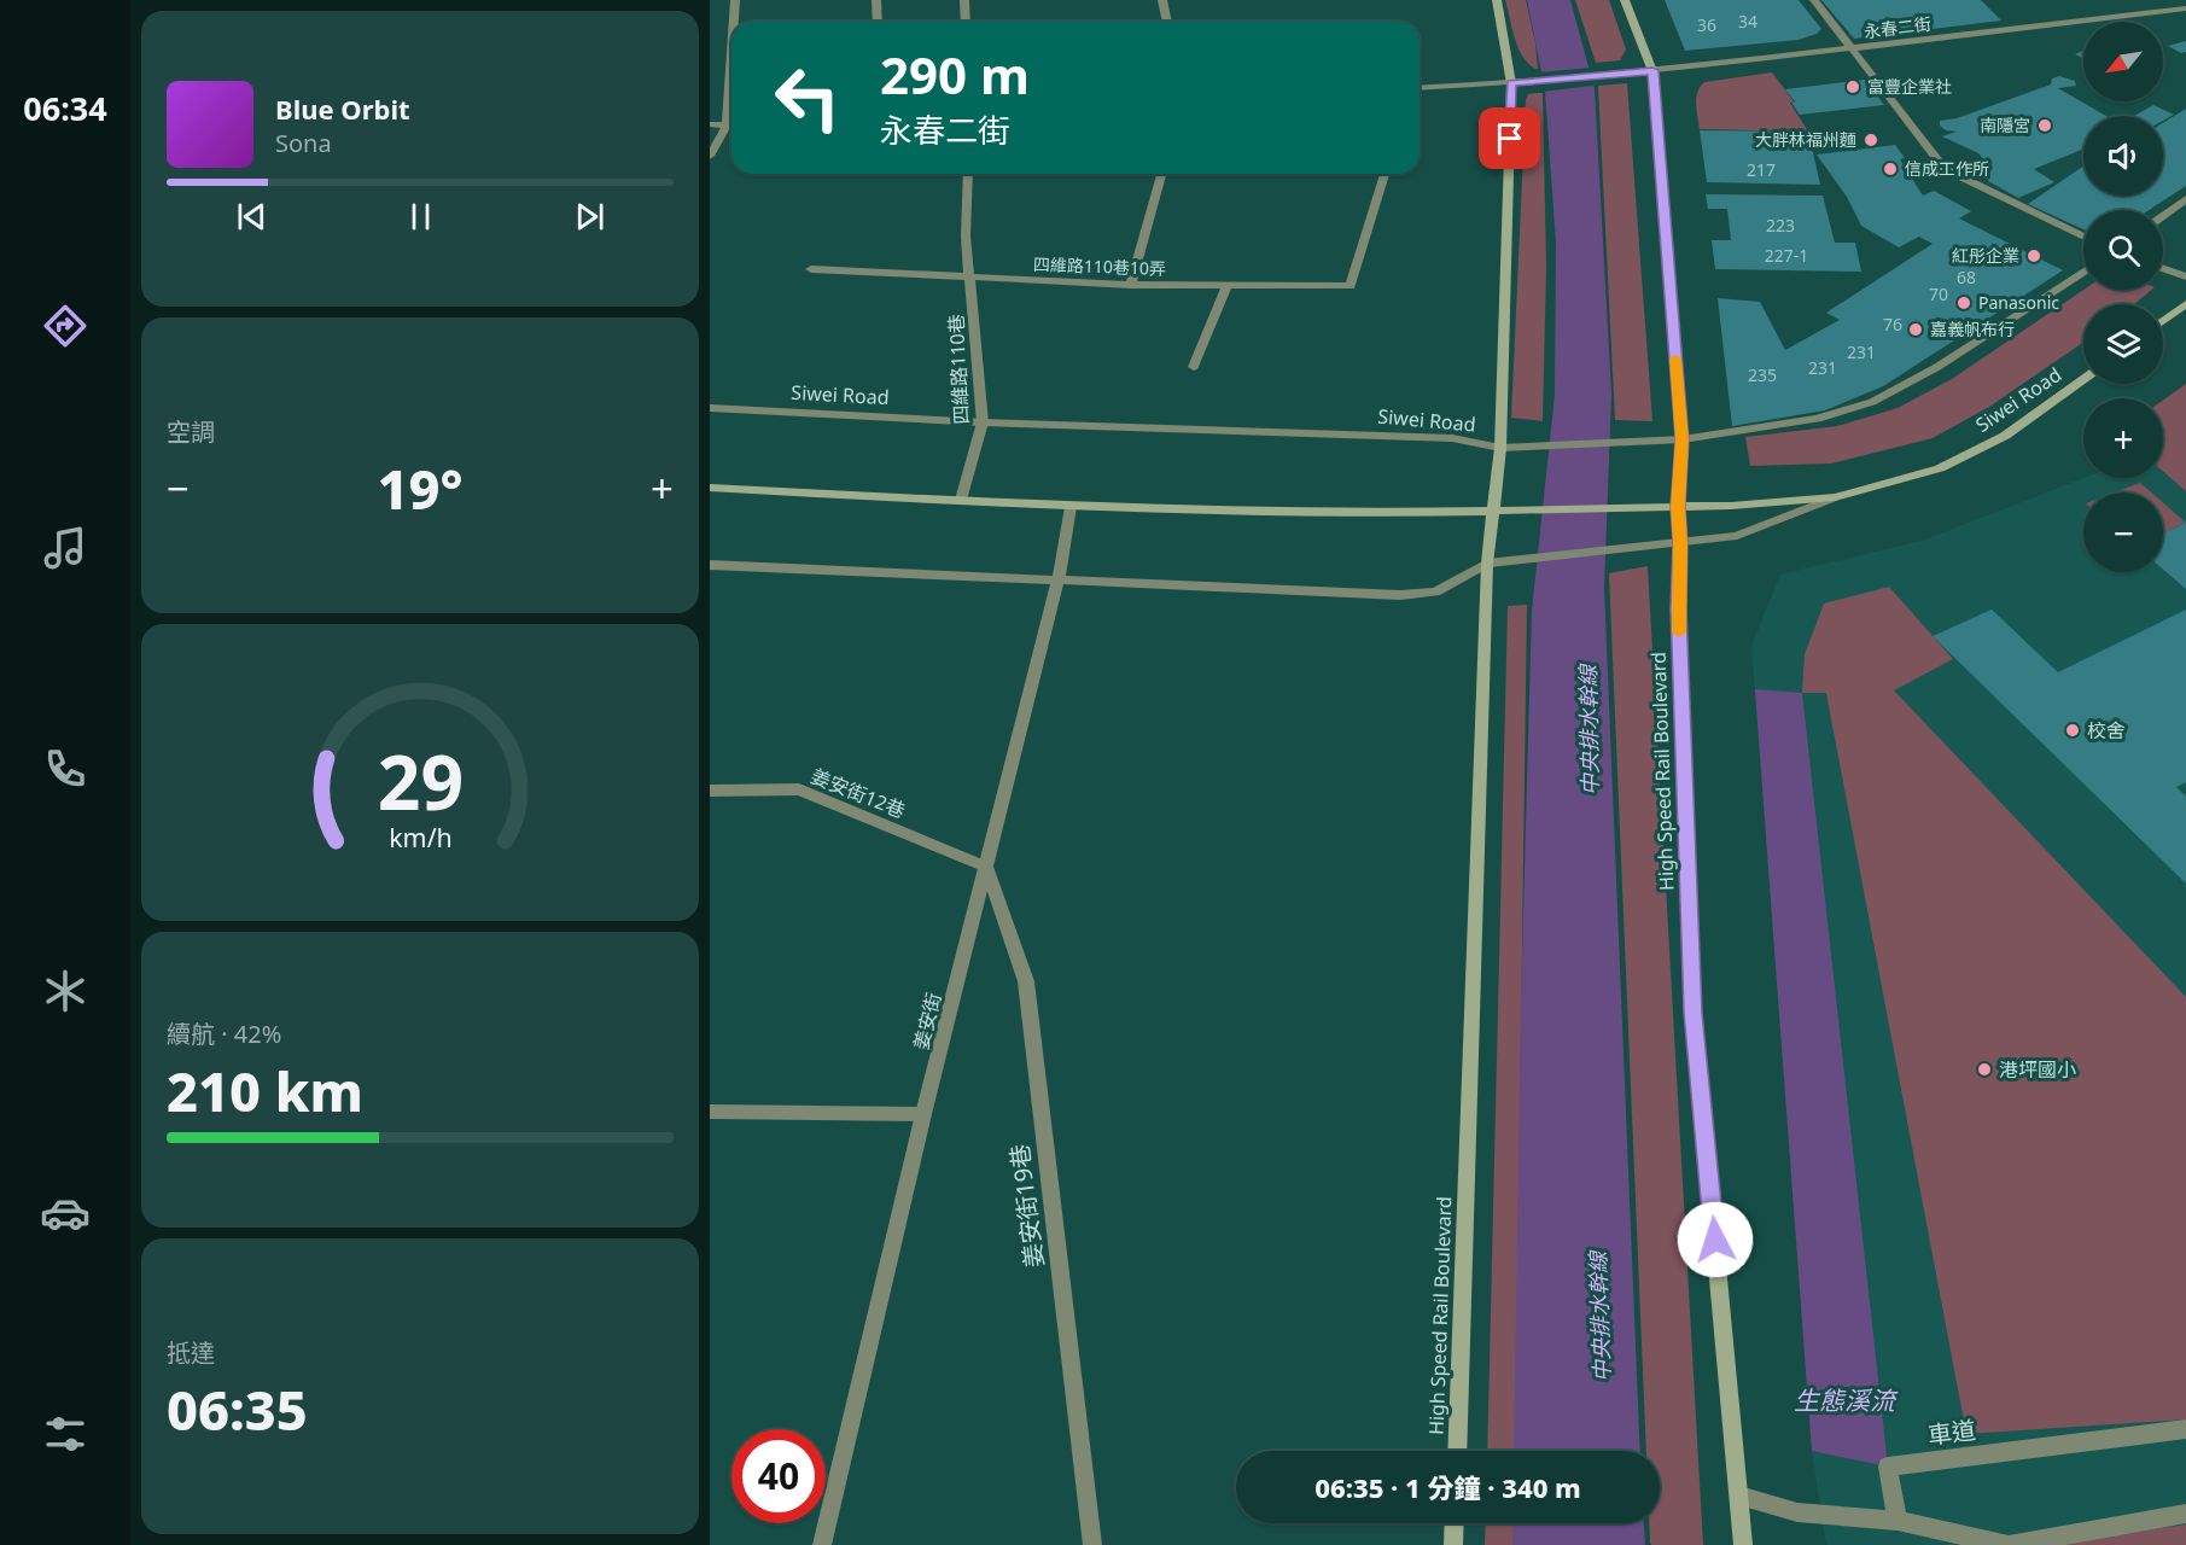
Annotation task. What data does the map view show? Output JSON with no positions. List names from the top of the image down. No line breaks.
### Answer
{"streets":{"street":["永春二街","四維路110巷10弄","四維路110巷","Siwei Road","High Speed Rail Boulevard","姜安街12巷","姜安街","姜安街19巷","車道"]},"crossings":[["永春二街","High Speed Rail Boulevard"],["四維路110巷10弄","四維路110巷"],["四維路110巷","Siwei Road"],["Siwei Road","High Speed Rail Boulevard"],["Siwei Road","姜安街"],["姜安街12巷","姜安街"],["姜安街12巷","姜安街19巷"],["姜安街","姜安街19巷"]],"water":["中央排水幹線","生態溪流"],"places":["富豐企業社","南隱宮","大胖林福州麵","信成工作所","紅彤企業","Panasonic","嘉義帆布行","校舍","港坪國小"],"house_numbers":["34","36","217","223","227-1","68","70","76","231","231","235"],"north":"bottom left","page":{"tabs":"06:34","map_buttons":["+","−"],"turn":["290 m","永春二街"],"song":["Blue Orbit","Sona"],"tile":["空調",["續航 · 42%","210 km"],["抵達","06:35"]],"heat":["−","19°","+"],"limit":"40","trip":"06:35 · 1 分鐘 · 340 m","gauge":["29","km/h"]}}
